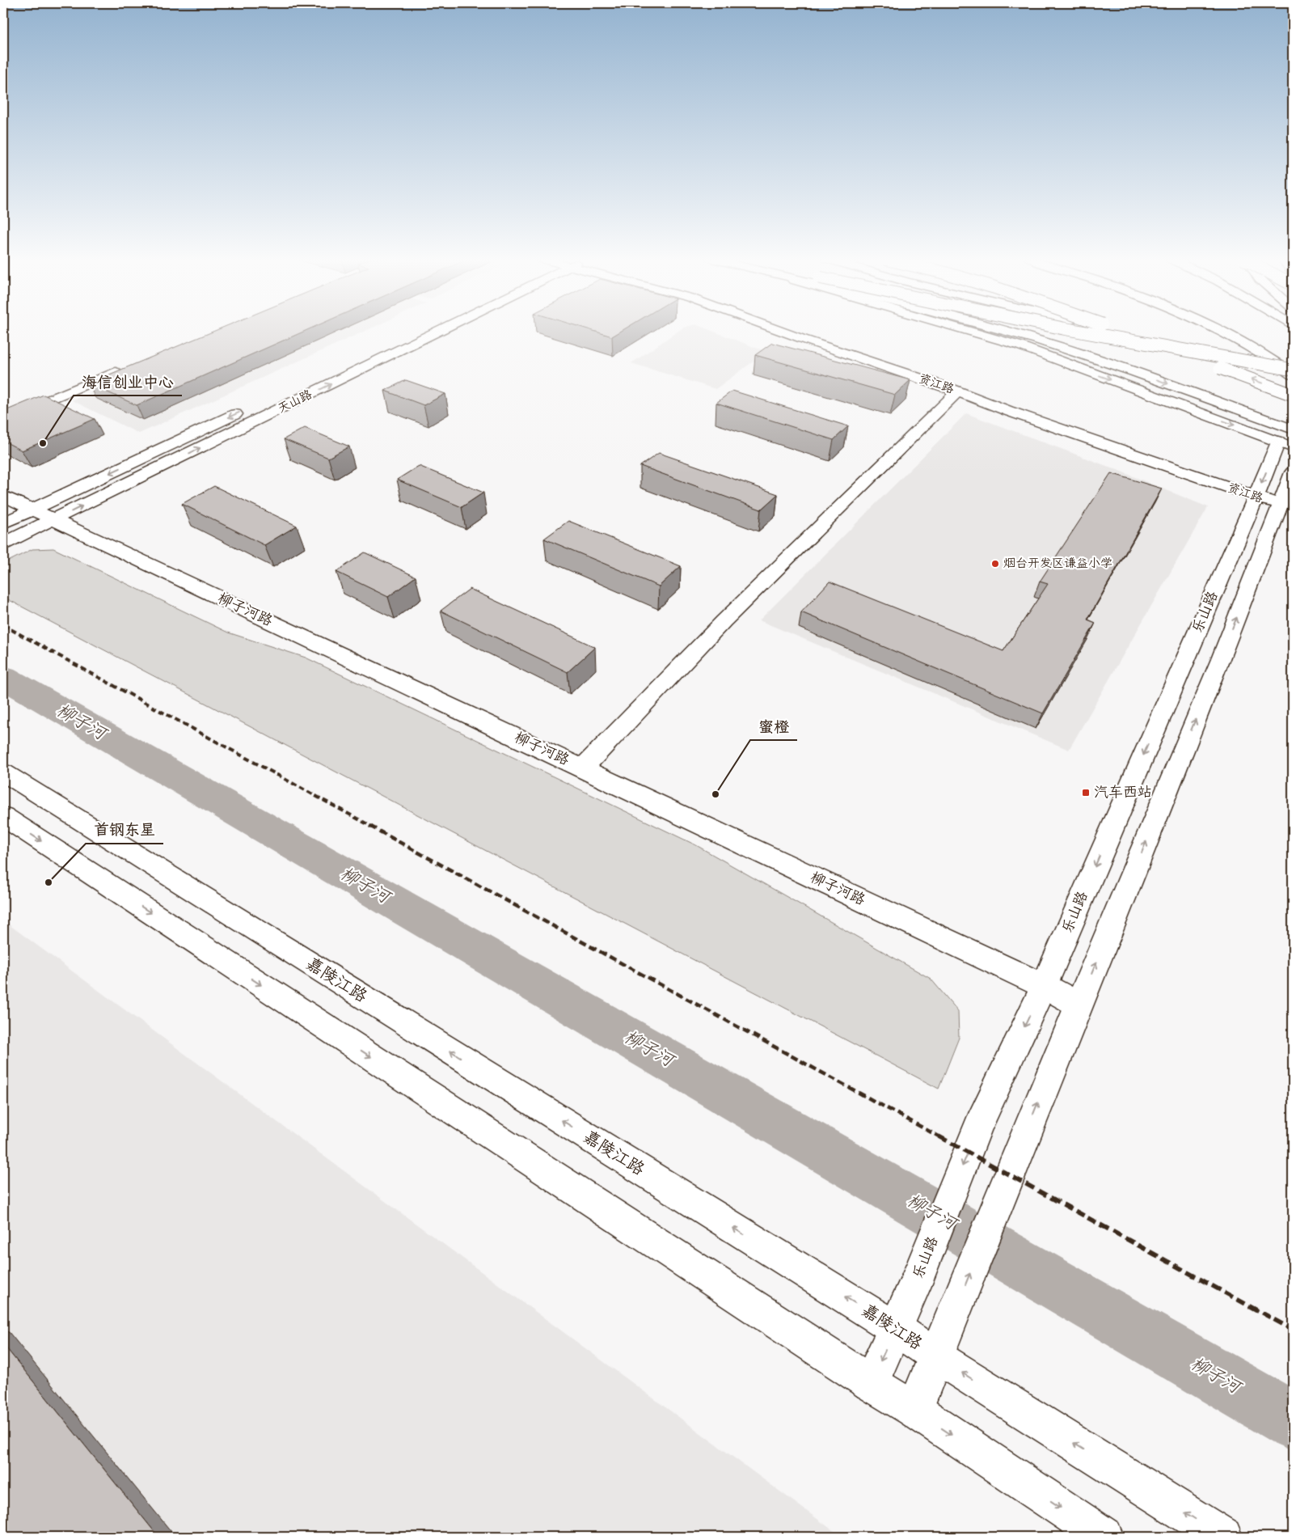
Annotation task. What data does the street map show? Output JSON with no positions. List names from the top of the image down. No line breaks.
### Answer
{"streets":{"main road":["资江路","天山路","柳子河路","乐山路","嘉陵江路"]},"crossings":[["资江路","乐山路"],["天山路","柳子河路"],["柳子河路","乐山路"],["乐山路","嘉陵江路"]],"water":["柳子河"],"places":{"other":["海信创业中心","烟台开发区谦益小学","蜜橙","首钢东星"],"transit":["汽车西站"]}}
